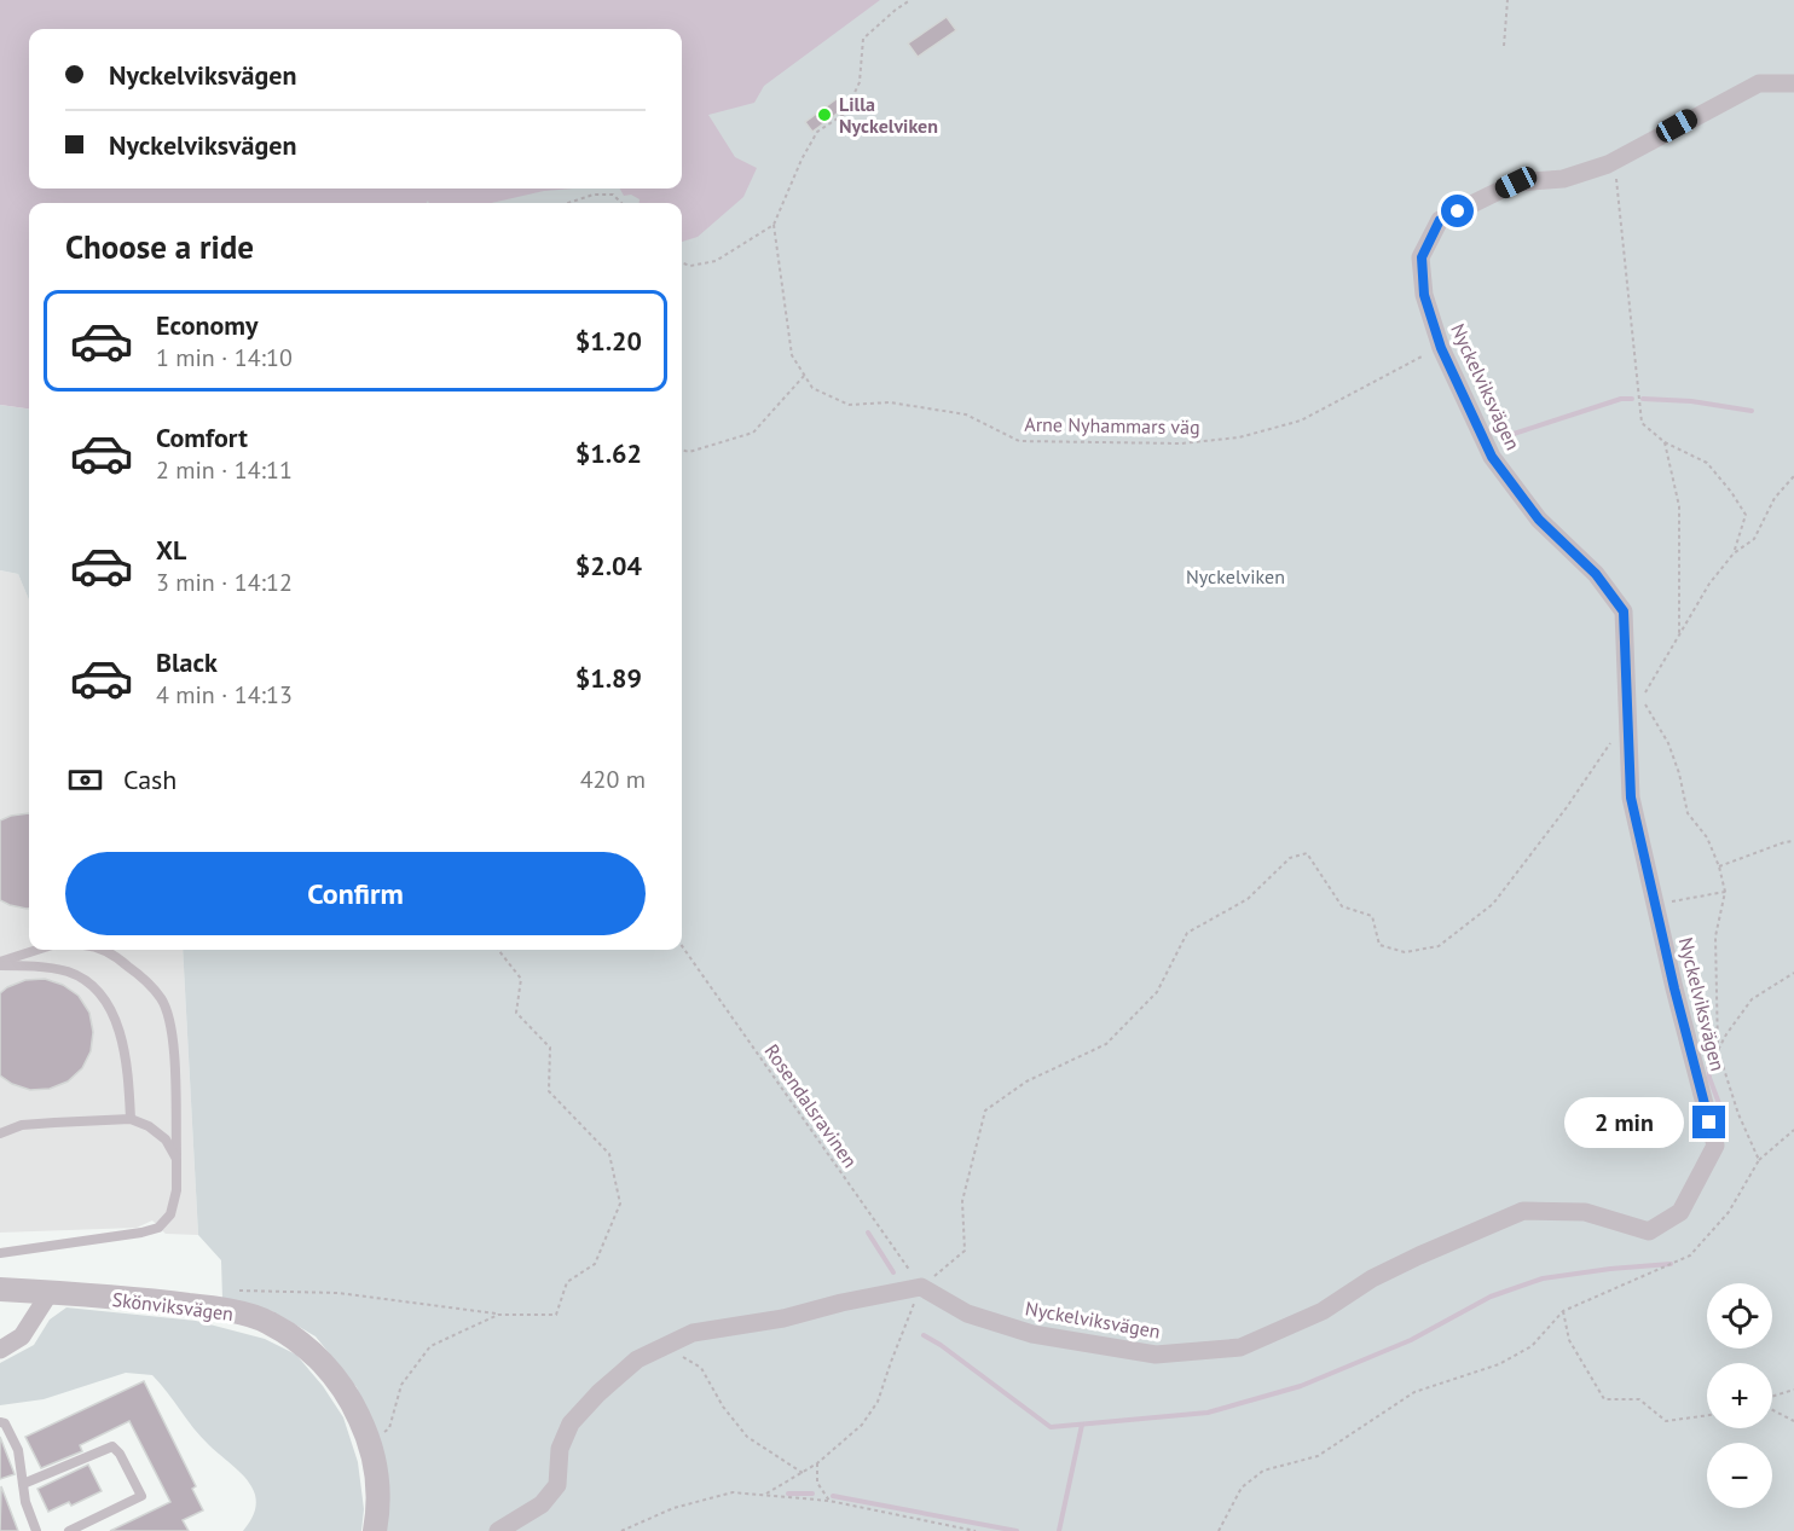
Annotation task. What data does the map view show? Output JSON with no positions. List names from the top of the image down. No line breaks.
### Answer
{"streets":{"street":["Nyckelviksvägen","Skönviksvägen"],"path":["Arne Nyhammars väg","Rosendalsravinen"]},"crossings":[["Nyckelviksvägen","Arne Nyhammars väg"],["Nyckelviksvägen","Rosendalsravinen"]],"parks":["Nyckelviken"],"places":["Lilla Nyckelviken"],"page":{"banner":["Nyckelviksvägen","Nyckelviksvägen"],"heading":"Choose a ride","list":[{"name":"Economy","note":"1 min · 14:10","value":"$1.20"},{"name":"Comfort","note":"2 min · 14:11","value":"$1.62"},{"name":"XL","note":"3 min · 14:12","value":"$2.04"},{"name":"Black","note":"4 min · 14:13","value":"$1.89"}],"pay":["Cash","420 m"],"buttons":"Confirm","bubble":"2 min","map_buttons":["+","−"]}}
